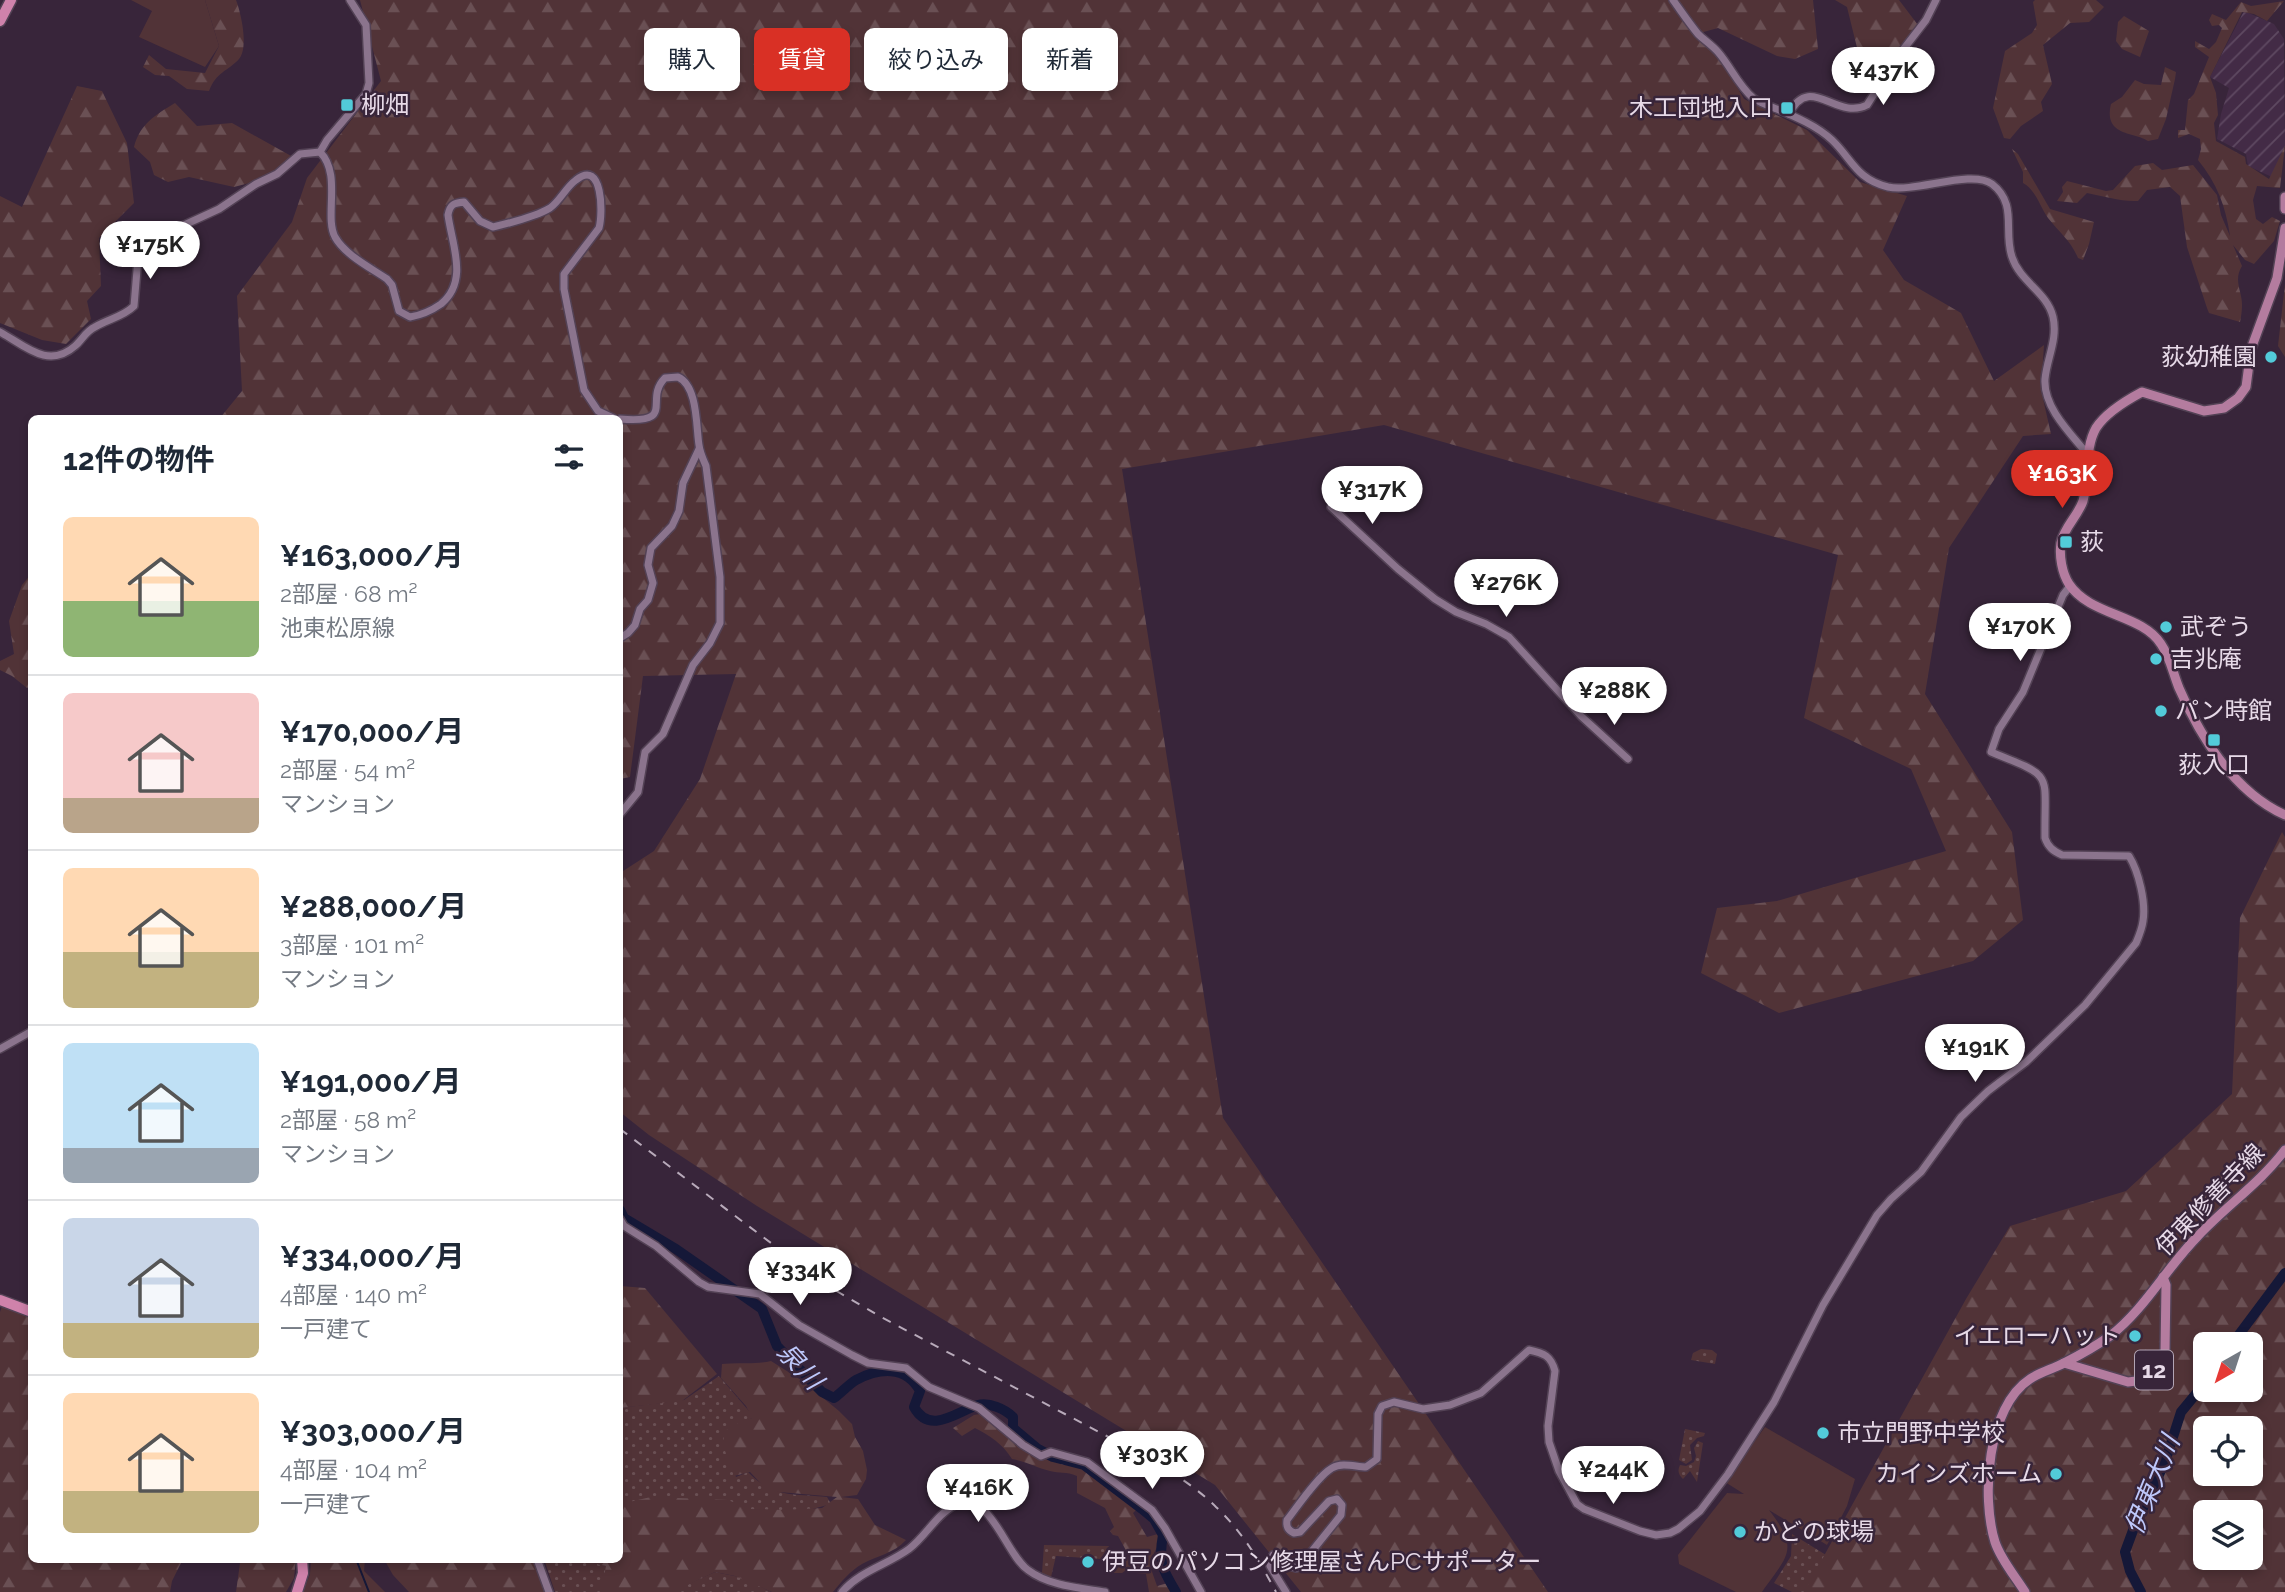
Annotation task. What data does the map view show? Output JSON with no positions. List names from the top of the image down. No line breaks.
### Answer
{"streets":{"main road":["伊東修善寺線","12"]},"water":["泉川","伊東大川"],"places":{"transit":["柳畑","木工団地入口","荻","荻入口"],"other":["荻幼稚園","武ぞう","吉兆庵","パン時館","イエローハット","市立門野中学校","カインズホーム","かどの球場","伊豆のパソコン修理屋さんPCサポーター"]},"north":"bottom left","page":{"chip":["購入","賃貸","絞り込み","新着"],"price":["¥437K","¥175K","¥163K","¥317K","¥276K","¥170K","¥288K","¥191K","¥334K","¥303K","¥244K","¥416K"],"heading":"12件の物件","list":[{"name":"¥163,000/月","note":"2部屋 · 68 m² · 池東松原線"},{"name":"¥170,000/月","note":"2部屋 · 54 m² · マンション"},{"name":"¥288,000/月","note":"3部屋 · 101 m² · マンション"},{"name":"¥191,000/月","note":"2部屋 · 58 m² · マンション"},{"name":"¥334,000/月","note":"4部屋 · 140 m² · 一戸建て"},{"name":"¥303,000/月","note":"4部屋 · 104 m² · 一戸建て"}]}}
